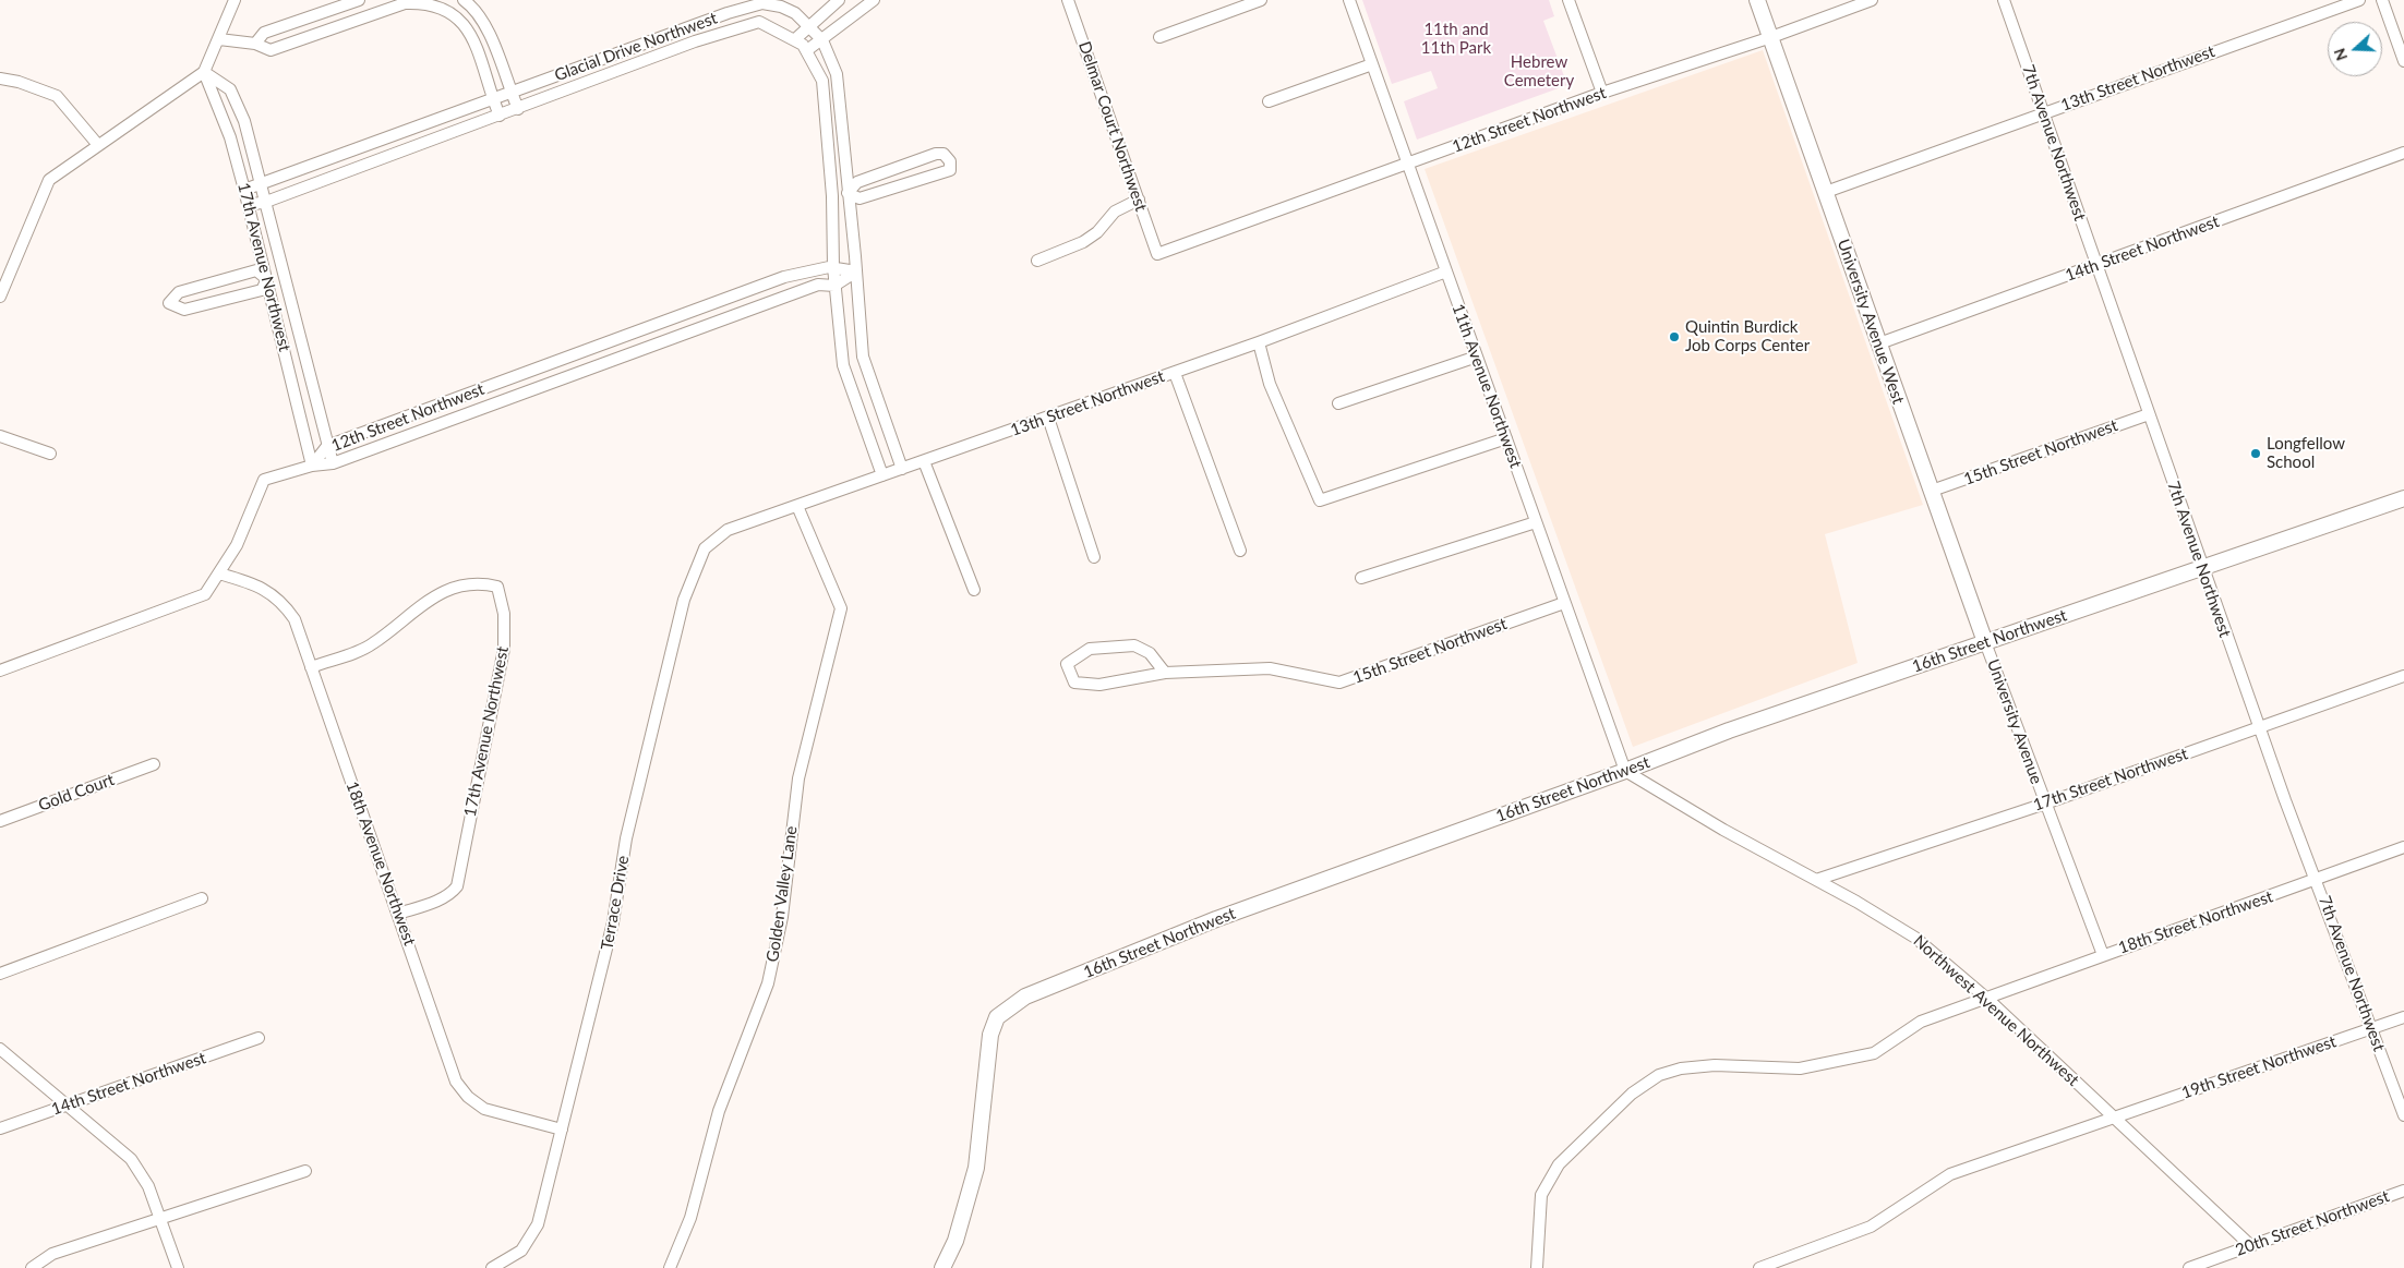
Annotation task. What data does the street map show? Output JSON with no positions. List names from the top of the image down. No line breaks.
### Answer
{"streets":{"street":["Glacial Drive Northwest","13th Street Northwest","12th Street Northwest","Delmar Court Northwest","7th Avenue Northwest","14th Street Northwest","17th Avenue Northwest","University Avenue West","11th Avenue Northwest","15th Street Northwest","16th Street Northwest","University Avenue","17th Street Northwest","Gold Court","18th Avenue Northwest","Golden Valley Lane","Terrace Drive","18th Street Northwest","Northwest Avenue Northwest","19th Street Northwest","20th Street Northwest"]},"crossings":[["Glacial Drive Northwest","13th Street Northwest"],["Glacial Drive Northwest","12th Street Northwest"],["Glacial Drive Northwest","17th Avenue Northwest"],["13th Street Northwest","7th Avenue Northwest"],["13th Street Northwest","University Avenue West"],["13th Street Northwest","11th Avenue Northwest"],["13th Street Northwest","Golden Valley Lane"],["13th Street Northwest","Terrace Drive"],["12th Street Northwest","Delmar Court Northwest"],["12th Street Northwest","17th Avenue Northwest"],["12th Street Northwest","University Avenue West"],["12th Street Northwest","11th Avenue Northwest"],["7th Avenue Northwest","14th Street Northwest"],["7th Avenue Northwest","15th Street Northwest"],["7th Avenue Northwest","16th Street Northwest"],["7th Avenue Northwest","17th Street Northwest"],["7th Avenue Northwest","18th Street Northwest"],["7th Avenue Northwest","19th Street Northwest"],["14th Street Northwest","University Avenue West"],["17th Avenue Northwest","18th Avenue Northwest"],["University Avenue West","15th Street Northwest"],["University Avenue West","16th Street Northwest"],["University Avenue West","University Avenue"],["11th Avenue Northwest","15th Street Northwest"],["11th Avenue Northwest","16th Street Northwest"],["11th Avenue Northwest","Northwest Avenue Northwest"],["16th Street Northwest","University Avenue"],["16th Street Northwest","Northwest Avenue Northwest"],["University Avenue","17th Street Northwest"],["University Avenue","18th Street Northwest"],["17th Street Northwest","Northwest Avenue Northwest"],["18th Avenue Northwest","Terrace Drive"],["18th Street Northwest","Northwest Avenue Northwest"],["Northwest Avenue Northwest","19th Street Northwest"],["Northwest Avenue Northwest","20th Street Northwest"]],"parks":["11th and 11th Park","Hebrew Cemetery"],"places":["Quintin Burdick Job Corps Center","Longfellow School"],"north":"left"}
